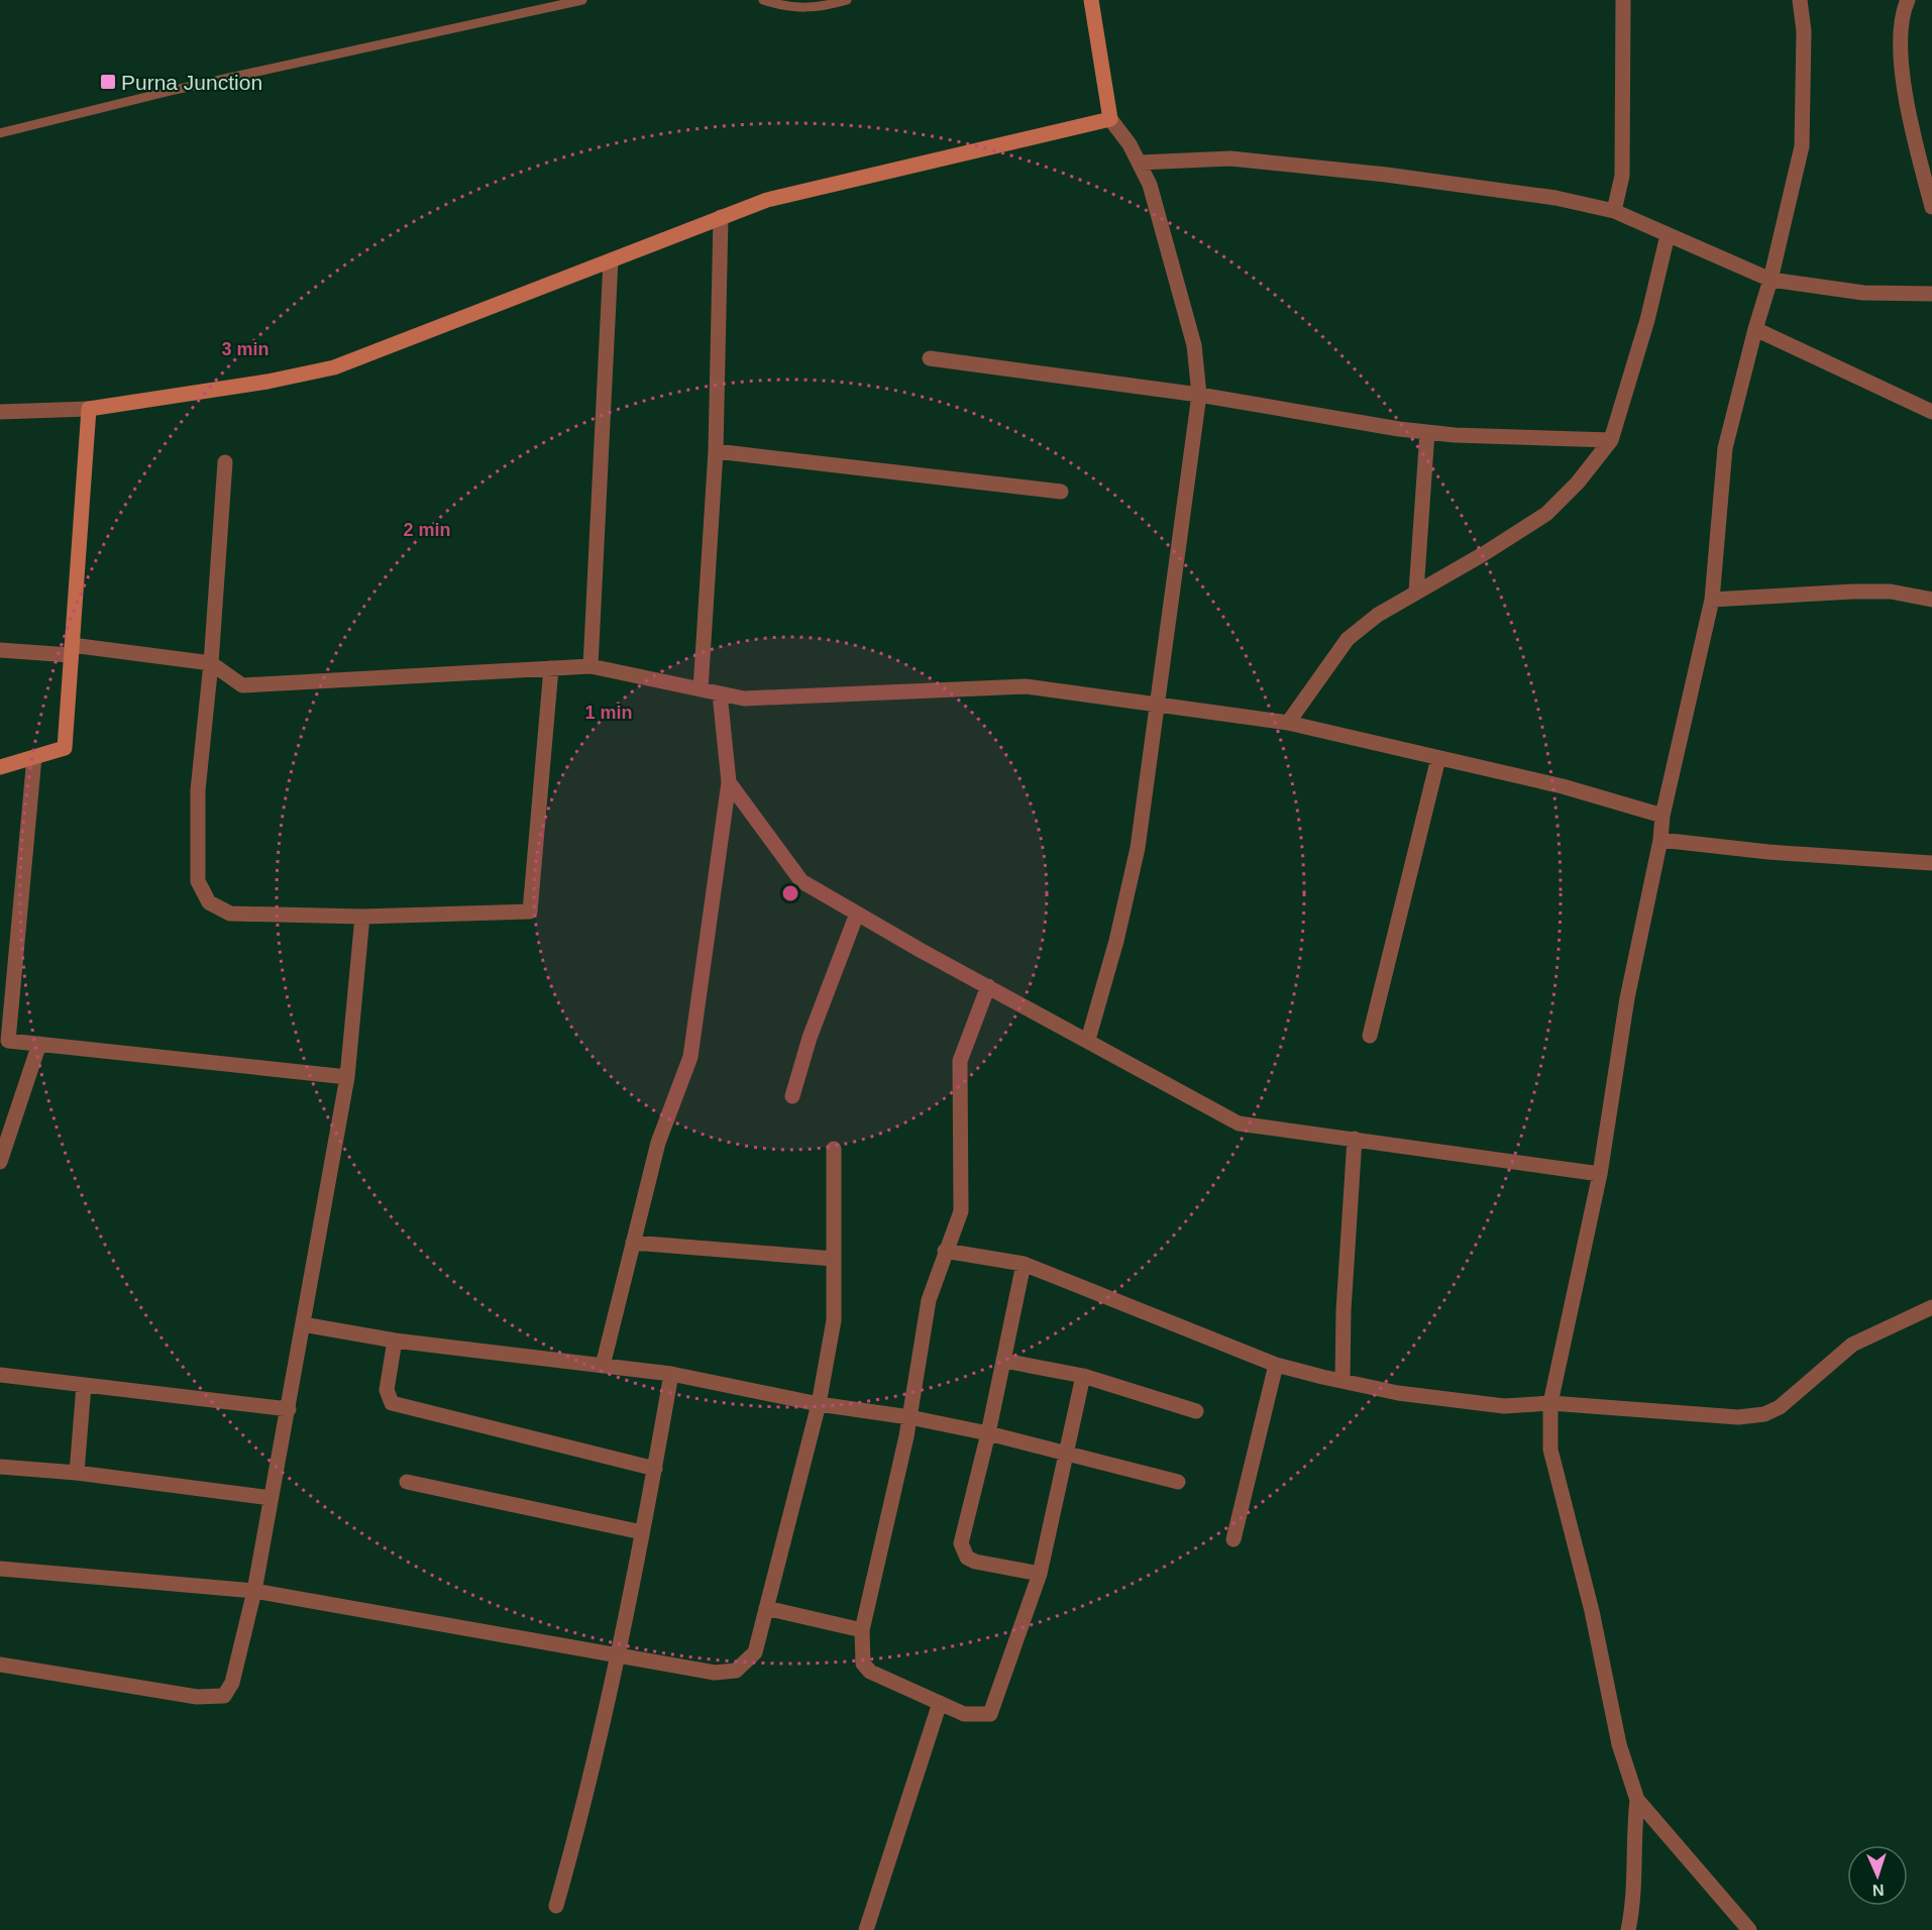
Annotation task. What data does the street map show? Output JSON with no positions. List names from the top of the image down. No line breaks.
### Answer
{"places":{"transit":["Purna Junction"]},"north":"bottom","rings":["3 min","2 min","1 min"]}
